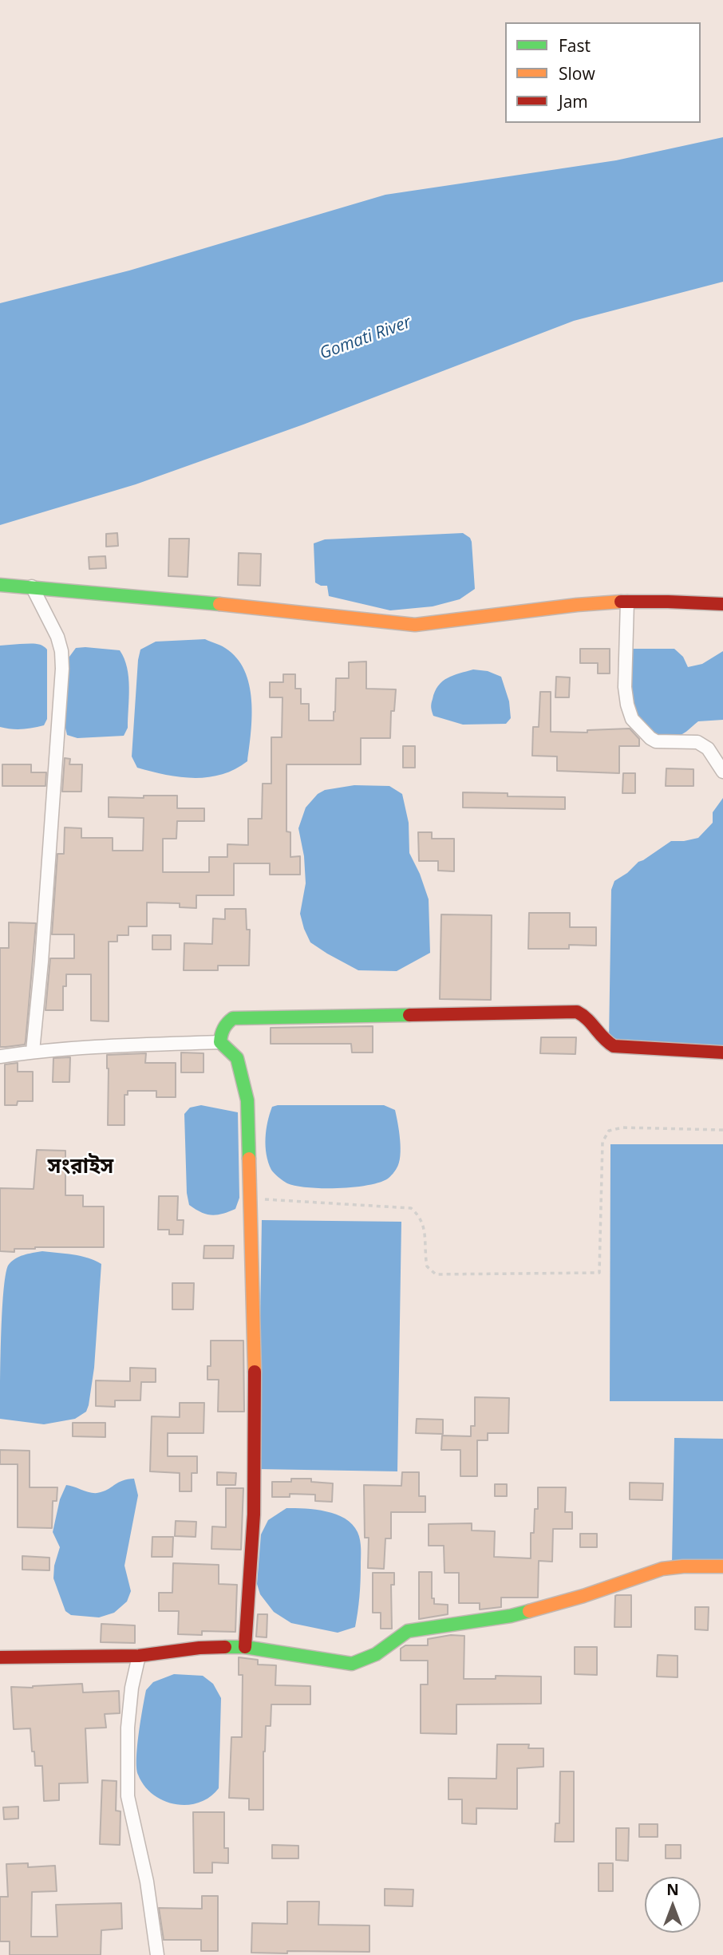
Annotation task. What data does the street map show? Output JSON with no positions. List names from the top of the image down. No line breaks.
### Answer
{"districts":["সংরাইস"],"water":["Gomati River"],"legend":["Fast","Slow","Jam"],"north":"top"}
